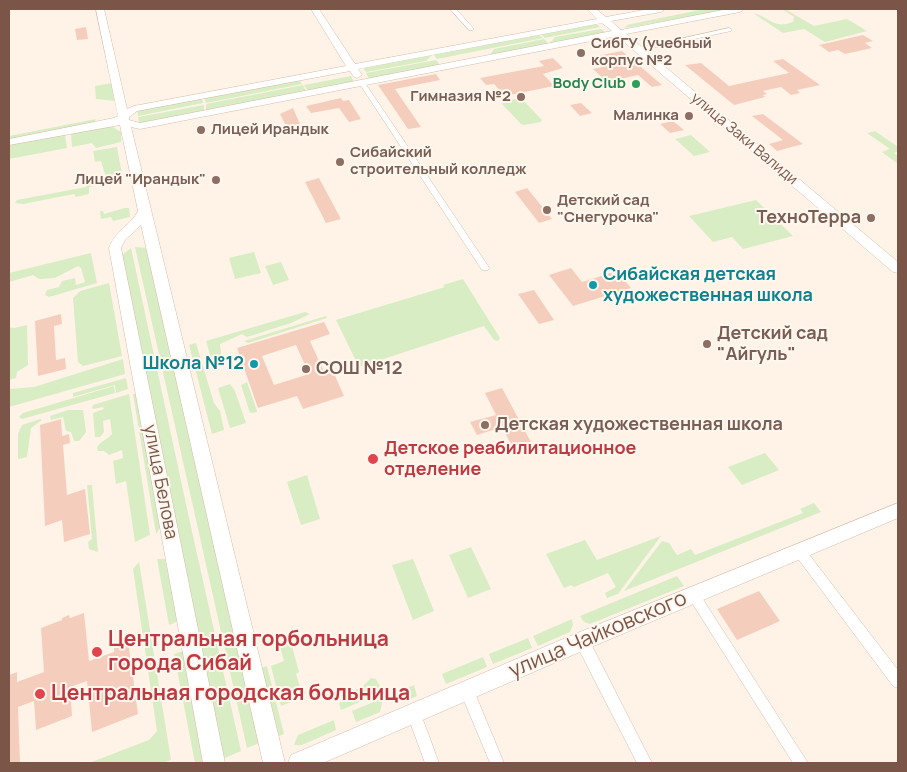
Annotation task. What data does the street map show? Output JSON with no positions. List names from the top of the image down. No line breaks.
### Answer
{"streets":{"main road":["улица Заки Валиди","улица Белова","улица Чайковского"]},"places":["СибГУ (учебный корпус №2","Body Club","Гимназия №2","Малинка","Лицей Ирандык","Сибайский строительный колледж","Лицей \"Ирандык\"","Детский сад \"Снегурочка\"","ТехноТерра","Сибайская детская художественная школа","Детский сад \"Айгуль\"","Школа №12","СОШ №12","Детская художественная школа","Детское реабилитационное отделение","Центральная горбольница города Сибай","Центральная городская больница"]}
